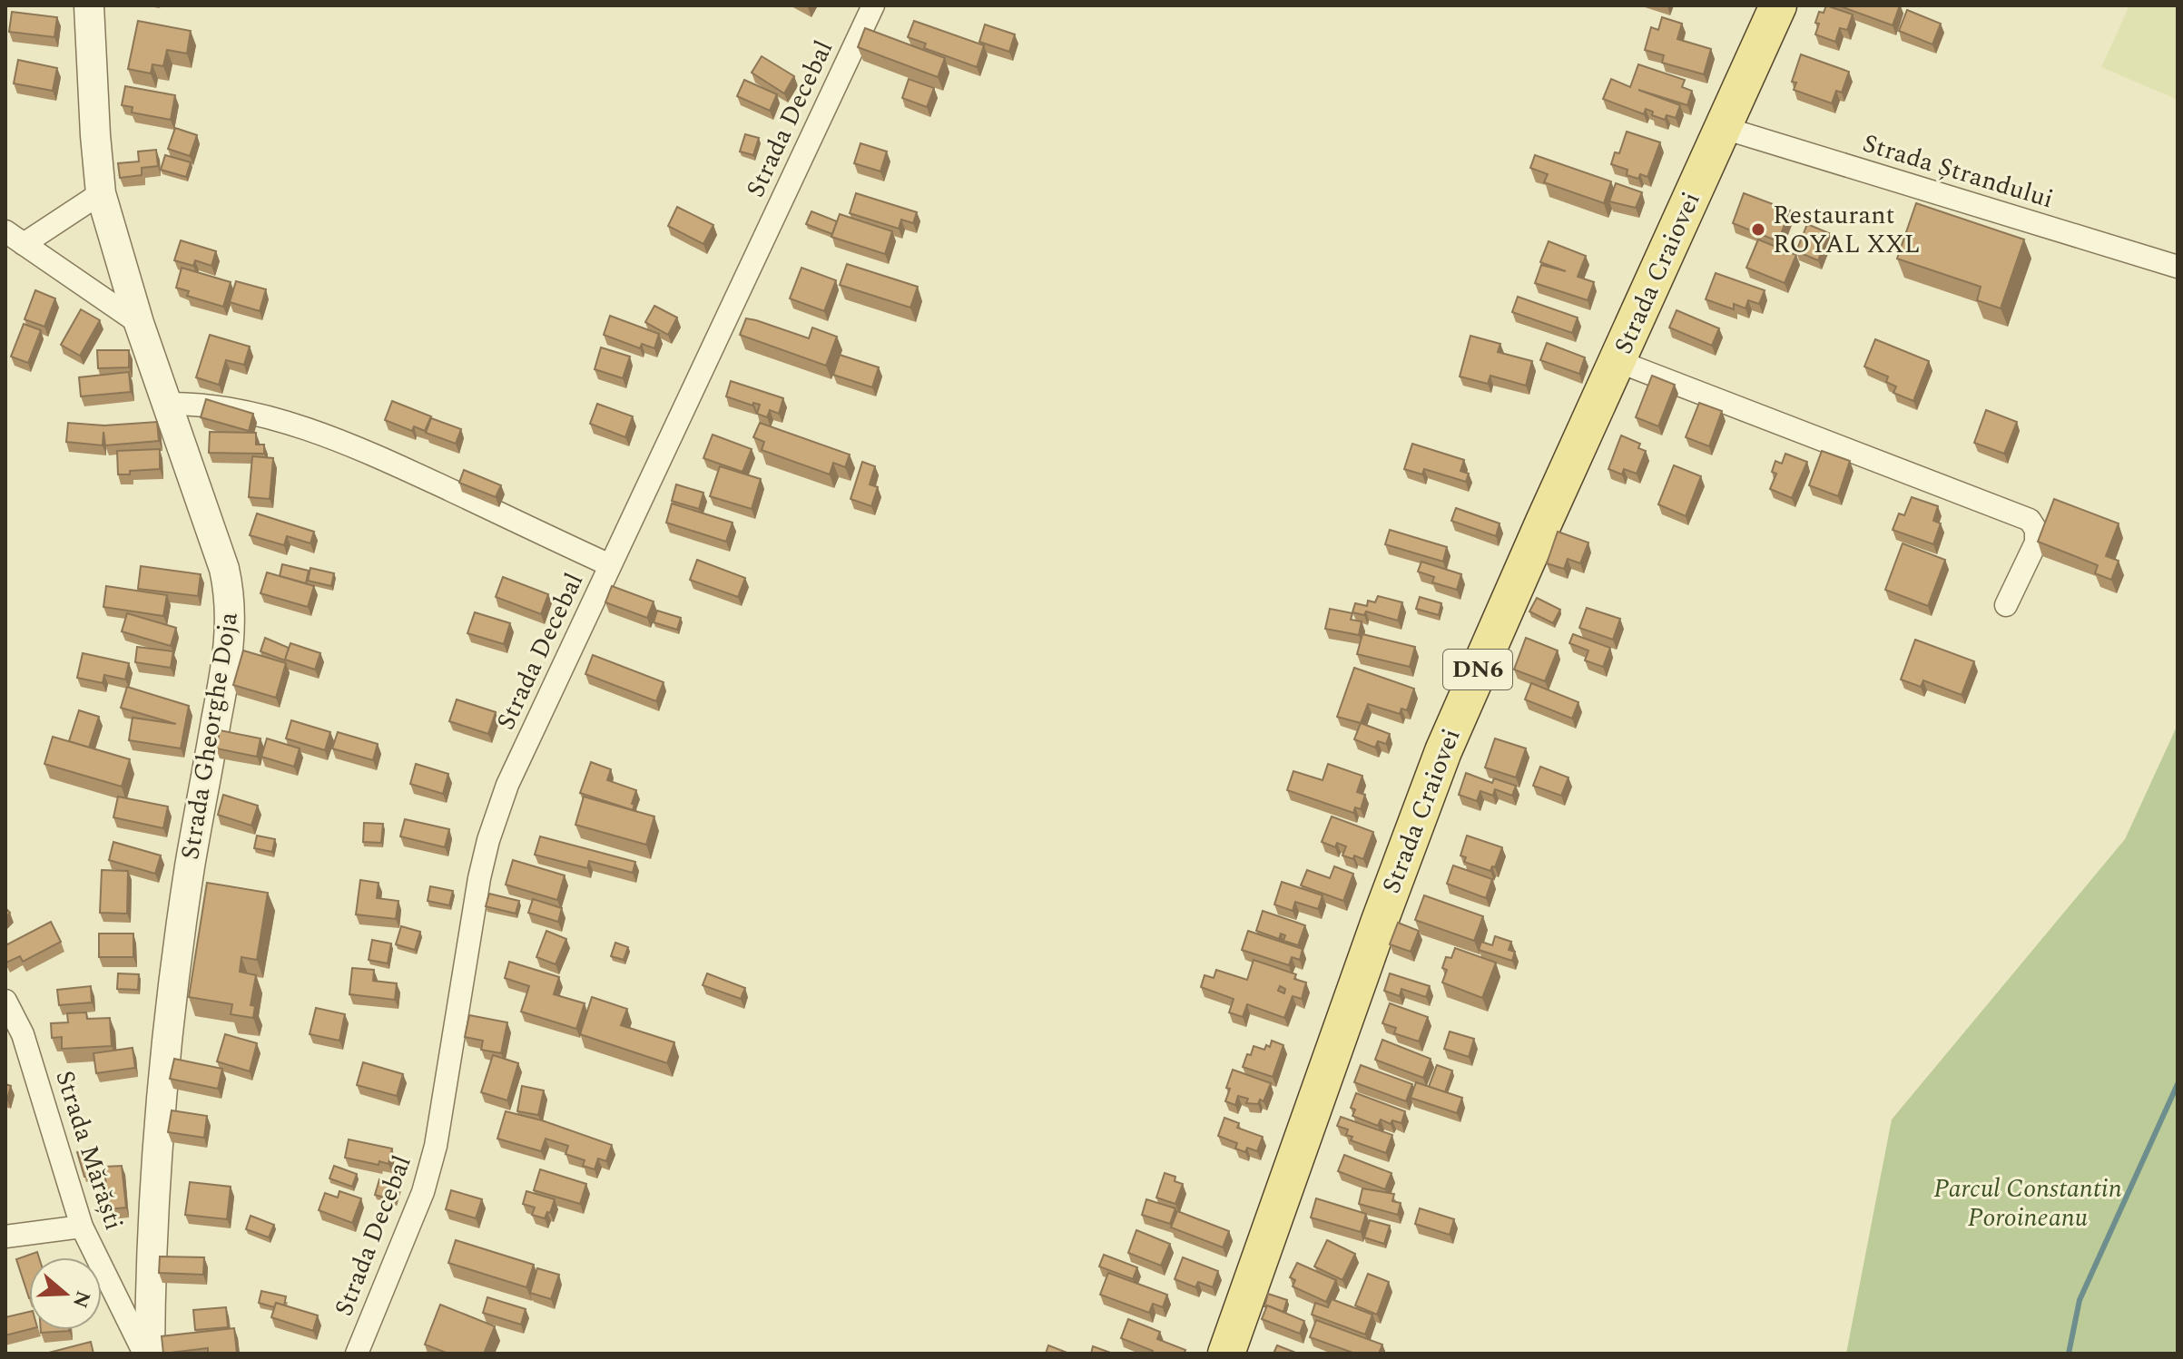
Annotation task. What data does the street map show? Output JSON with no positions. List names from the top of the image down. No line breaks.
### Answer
{"streets":{"main road":["Strada Craiovei","DN6"],"street":["Strada Decebal","Strada Ștrandului","Strada Gheorghe Doja","Strada Mărăști"]},"crossings":[["Strada Ștrandului","Strada Craiovei"],["Strada Gheorghe Doja","Strada Mărăști"]],"parks":["Parcul Constantin Poroineanu"],"places":["Restaurant ROYAL XXL"],"north":"right"}
